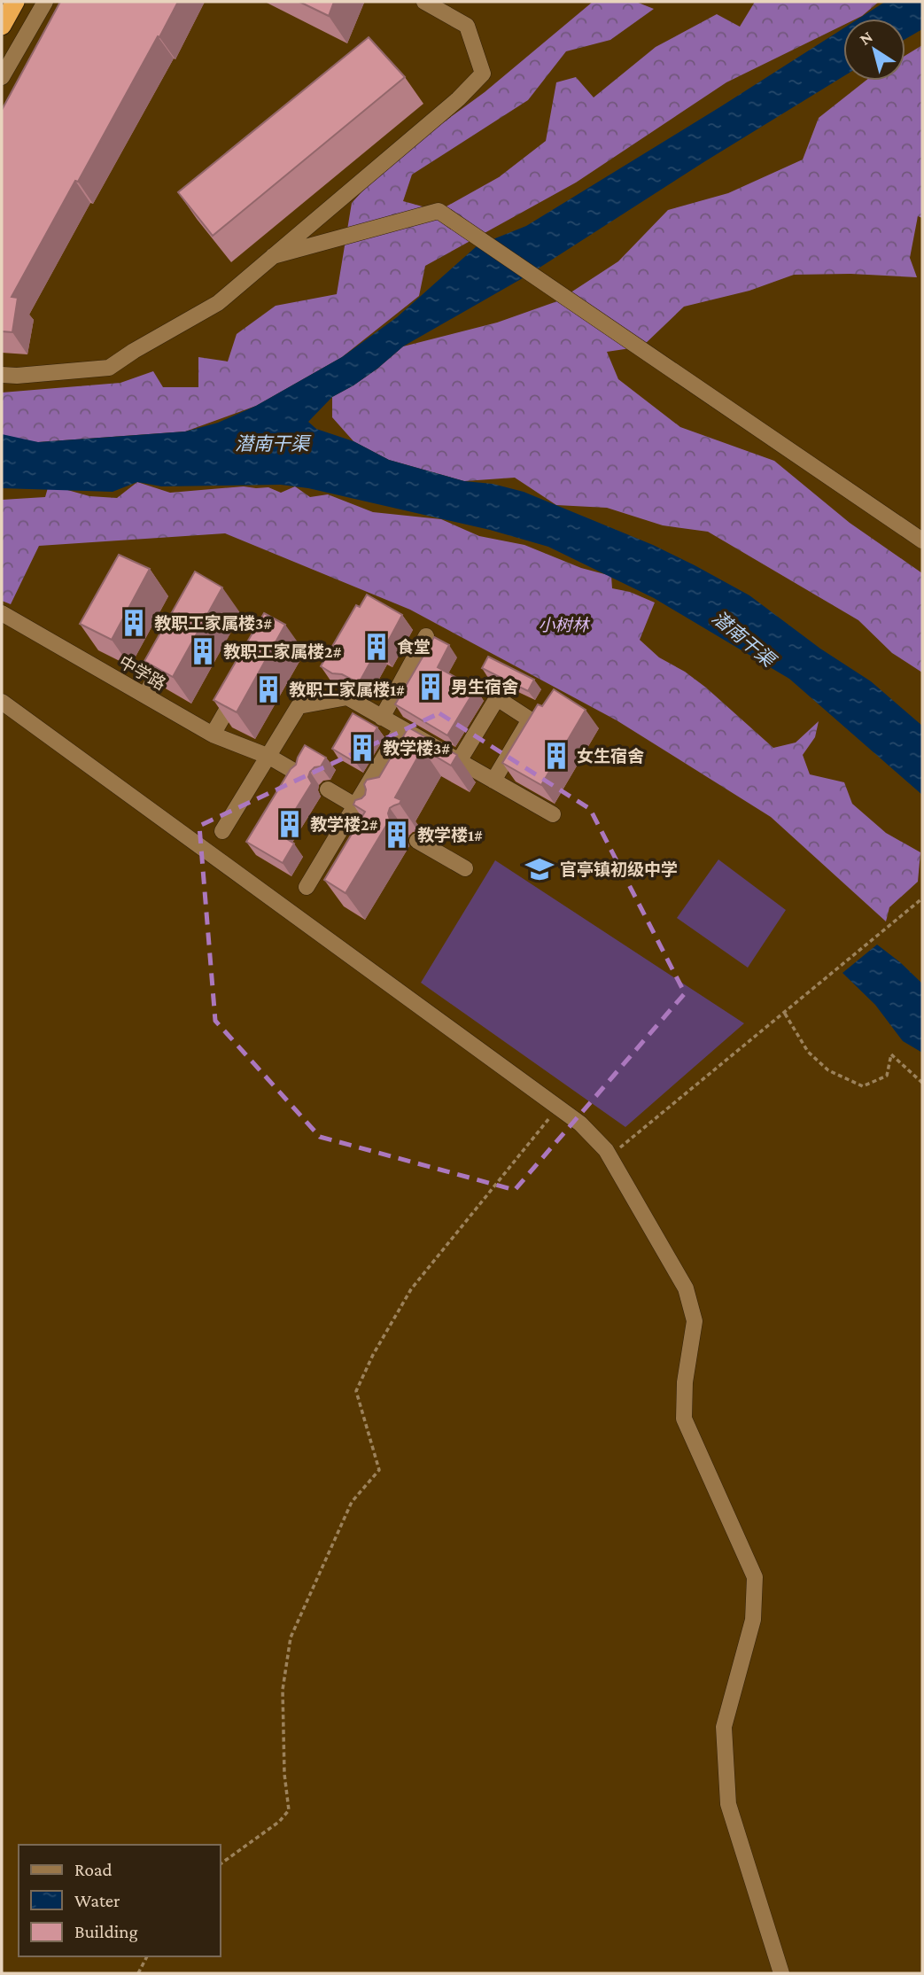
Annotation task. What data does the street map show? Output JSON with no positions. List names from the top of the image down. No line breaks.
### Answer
{"streets":{"street":["中学路"]},"water":["潜南干渠"],"parks":["小树林"],"places":{"building":["教职工家属楼3#","食堂","教职工家属楼2#","男生宿舍","教职工家属楼1#","教学楼3#","女生宿舍","教学楼2#","教学楼1#"],"school or university":["官亭镇初级中学"]},"legend":["Road","Water","Building"],"north":"top left"}
